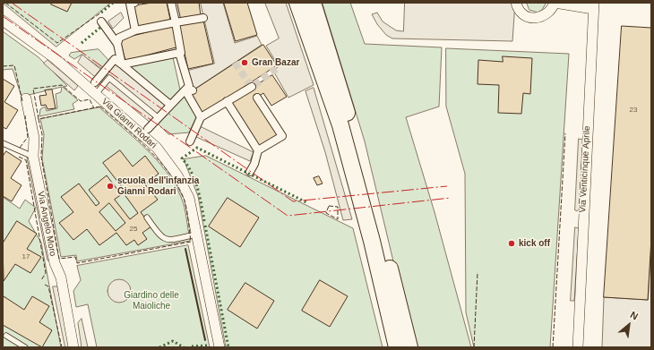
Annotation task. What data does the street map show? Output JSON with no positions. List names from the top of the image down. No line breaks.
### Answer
{"streets":{"street":["Via Gianni Rodari","Via Venticinque Aprile","Via Angelo Moro"]},"parks":["Giardino delle Maioliche"],"places":["Gran Bazar","scuola dell'infanzia Gianni Rodari","kick off"],"house_numbers":["23","25","17"],"north":"top right"}
